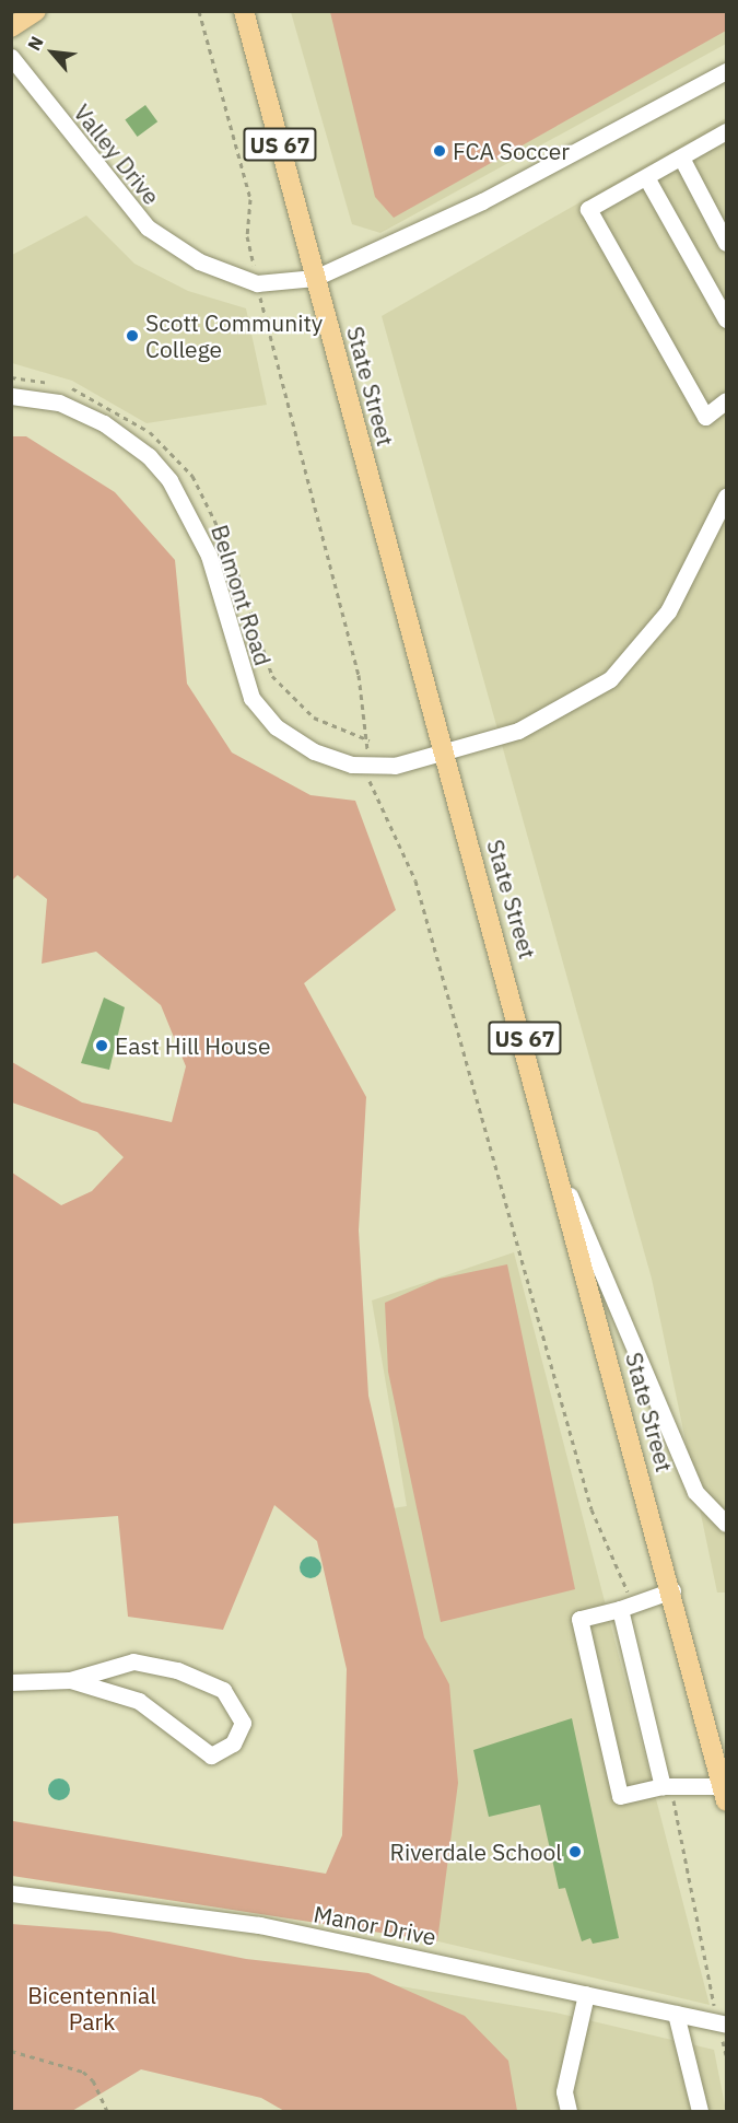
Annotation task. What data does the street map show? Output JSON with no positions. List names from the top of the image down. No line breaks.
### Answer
{"streets":{"main road":["US 67","State Street"],"street":["Valley Drive","Belmont Road","Manor Drive"]},"crossings":[["Valley Drive","State Street"],["State Street","Belmont Road"]],"parks":["Bicentennial Park"],"places":["FCA Soccer","Scott Community College","East Hill House","Riverdale School"],"north":"top left"}
